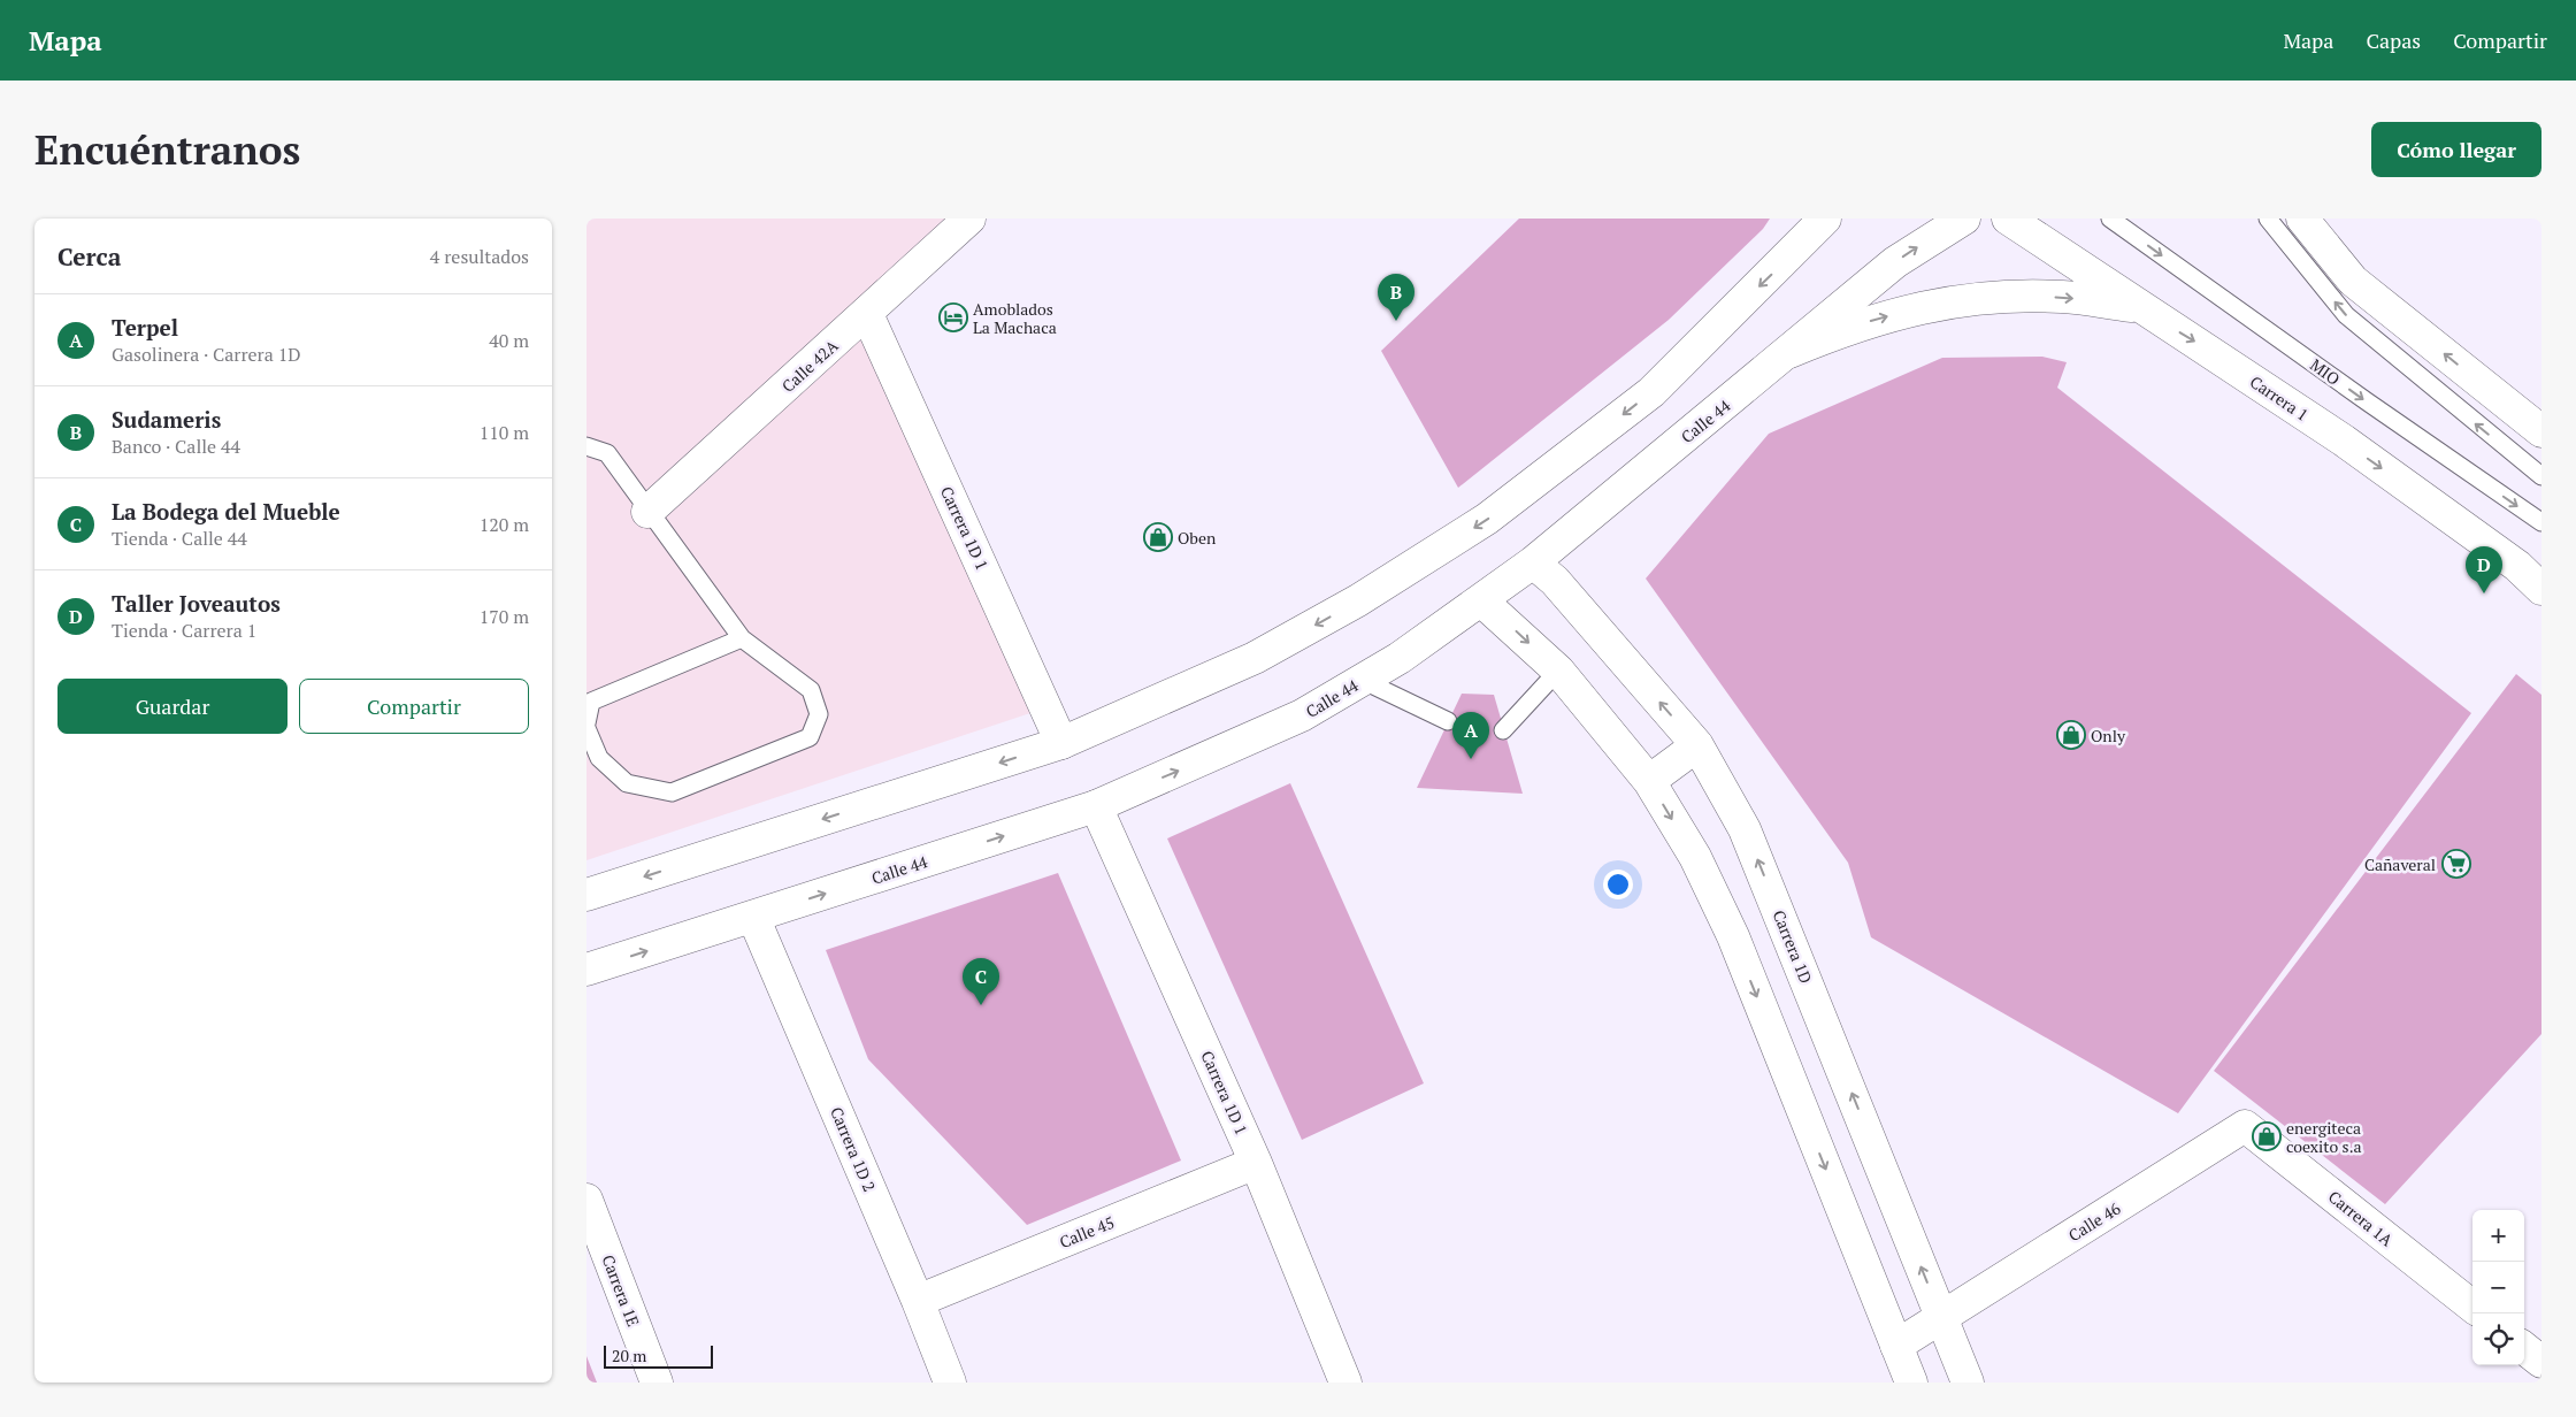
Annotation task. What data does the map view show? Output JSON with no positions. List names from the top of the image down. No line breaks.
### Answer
{"streets":{"street":["Calle 42A","Carrera 1","Calle 44","Carrera 1D 1","Carrera 1D","Carrera 1D 2","Carrera 1A","Calle 46","Calle 45","Carrera 1E"],"lane":["MIO"]},"crossings":[["Calle 42A","Carrera 1D 1"],["Calle 44","Carrera 1D 1"],["Calle 44","Carrera 1D"],["Calle 44","Carrera 1D 2"],["Carrera 1D 1","Calle 45"],["Carrera 1D","Calle 46"],["Carrera 1D 2","Calle 45"],["Carrera 1A","Calle 46"]],"places":{"hotel":["Amoblados La Machaca"],"shop":["Oben","Only","energiteca coexito s.a"],"supermarket":["Cañaveral"]},"scale_bar":"20 m","page":{"header":"Mapa","nav":["Mapa","Capas","Compartir"],"buttons":["Cómo llegar",["Guardar","Compartir"]],"title":"Encuéntranos","heading":["Cerca","4 resultados"],"pins":["B","D","A","C"],"list":[{"mark":"A","name":"Terpel","note":"Gasolinera · Carrera 1D","value":"40 m"},{"mark":"B","name":"Sudameris","note":"Banco · Calle 44","value":"110 m"},{"mark":"C","name":"La Bodega del Mueble","note":"Tienda · Calle 44","value":"120 m"},{"mark":"D","name":"Taller Joveautos","note":"Tienda · Carrera 1","value":"170 m"}],"map_buttons":["+","−"],"scale":"20 m"}}
